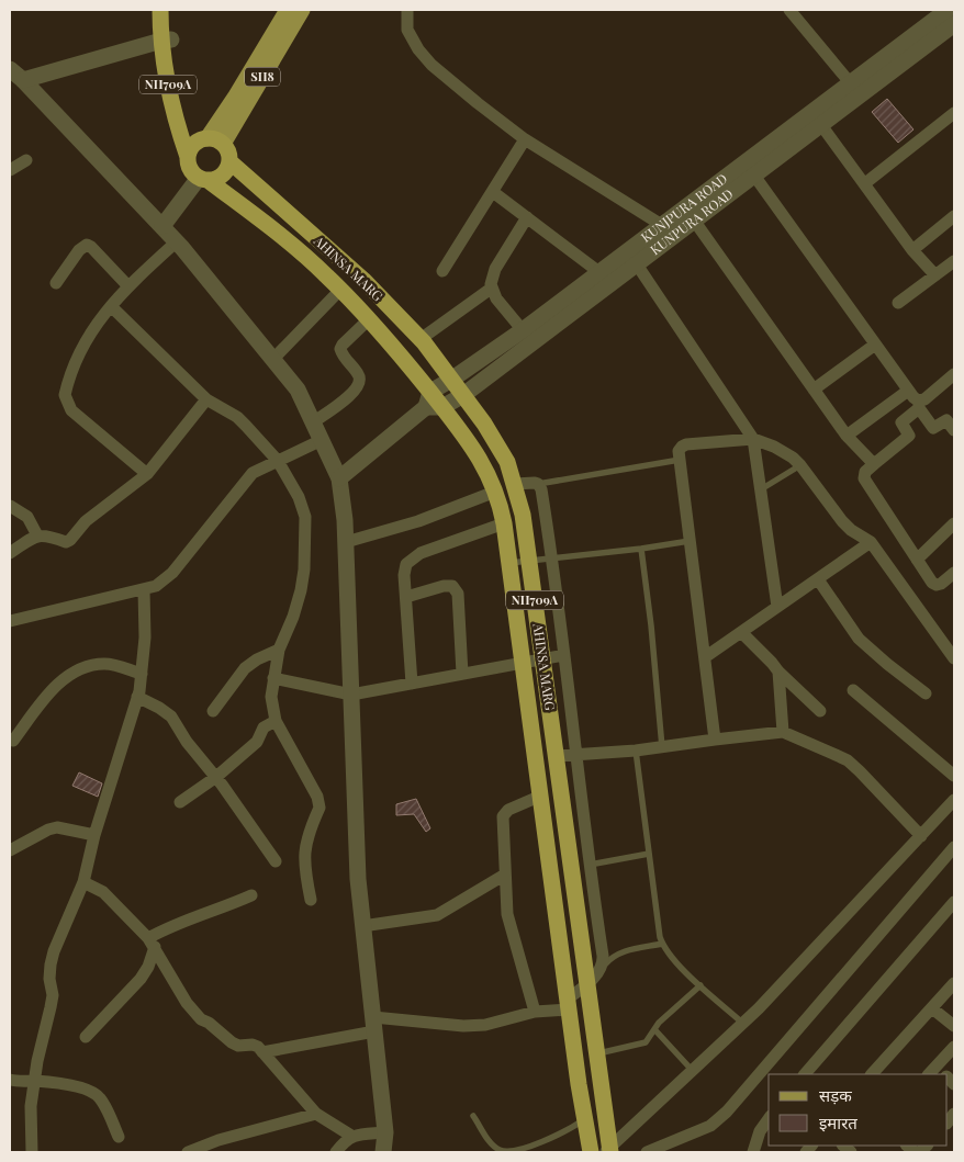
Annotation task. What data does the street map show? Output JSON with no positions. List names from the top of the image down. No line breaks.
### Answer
{"streets":{"highway":["NH709A","AHINSA MARG"],"main road":["SH8"],"street":["KUNJPURA ROAD","KUNPURA ROAD"]},"crossings":[["SH8","NH709A"],["SH8","AHINSA MARG"],["NH709A","AHINSA MARG"],["KUNJPURA ROAD","KUNPURA ROAD"],["KUNJPURA ROAD","AHINSA MARG"],["KUNPURA ROAD","AHINSA MARG"]],"legend":["सड़क","इमारत"]}
